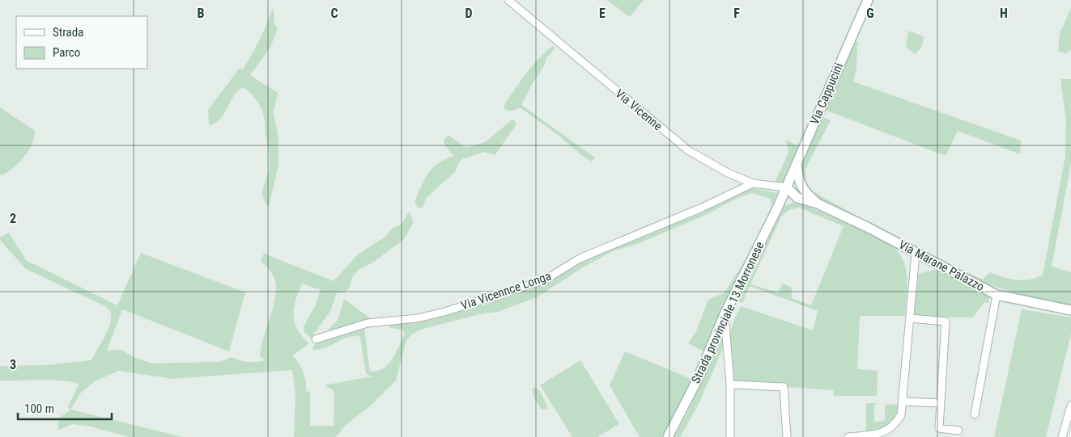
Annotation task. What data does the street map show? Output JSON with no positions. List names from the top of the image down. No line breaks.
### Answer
{"streets":{"main road":["Via Cappucini","Via Marane Palazzo","Strada provinciale 13 Morronese"],"street":["Via Vicenne","Via Vicennce Longa"]},"crossings":[["Via Cappucini","Via Vicenne"],["Via Cappucini","Via Marane Palazzo"],["Via Cappucini","Strada provinciale 13 Morronese"],["Via Vicenne","Via Marane Palazzo"],["Via Vicenne","Via Vicennce Longa"],["Via Vicenne","Strada provinciale 13 Morronese"],["Via Marane Palazzo","Strada provinciale 13 Morronese"]],"legend":["Strada","Parco"],"scale_bar":"100 m","grid":{"columns":["B","C","D","E","F","G","H"],"rows":["2","3"]}}
